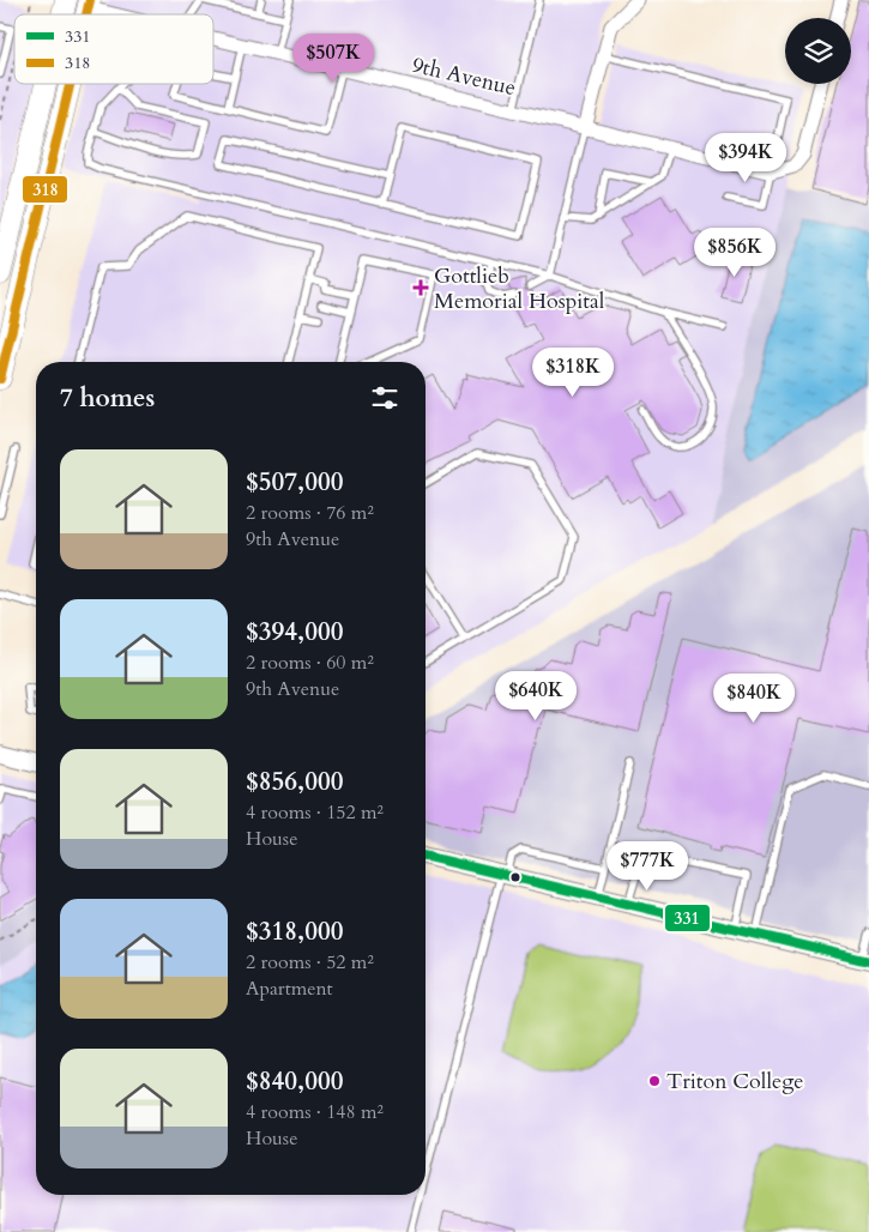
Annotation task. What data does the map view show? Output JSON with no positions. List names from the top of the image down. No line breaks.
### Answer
{"streets":{"street":["9th Avenue"]},"places":{"health":["Gottlieb Memorial Hospital"],"other":["Triton College"]},"lines":["transit line 318","transit line 331"],"legend":["331","318"],"page":{"price":["$507K","$394K","$856K","$318K","$640K","$840K","$777K"],"heading":"7 homes","list":[{"name":"$507,000","note":"2 rooms · 76 m² · 9th Avenue"},{"name":"$394,000","note":"2 rooms · 60 m² · 9th Avenue"},{"name":"$856,000","note":"4 rooms · 152 m² · House"},{"name":"$318,000","note":"2 rooms · 52 m² · Apartment"},{"name":"$840,000","note":"4 rooms · 148 m² · House"}]}}
